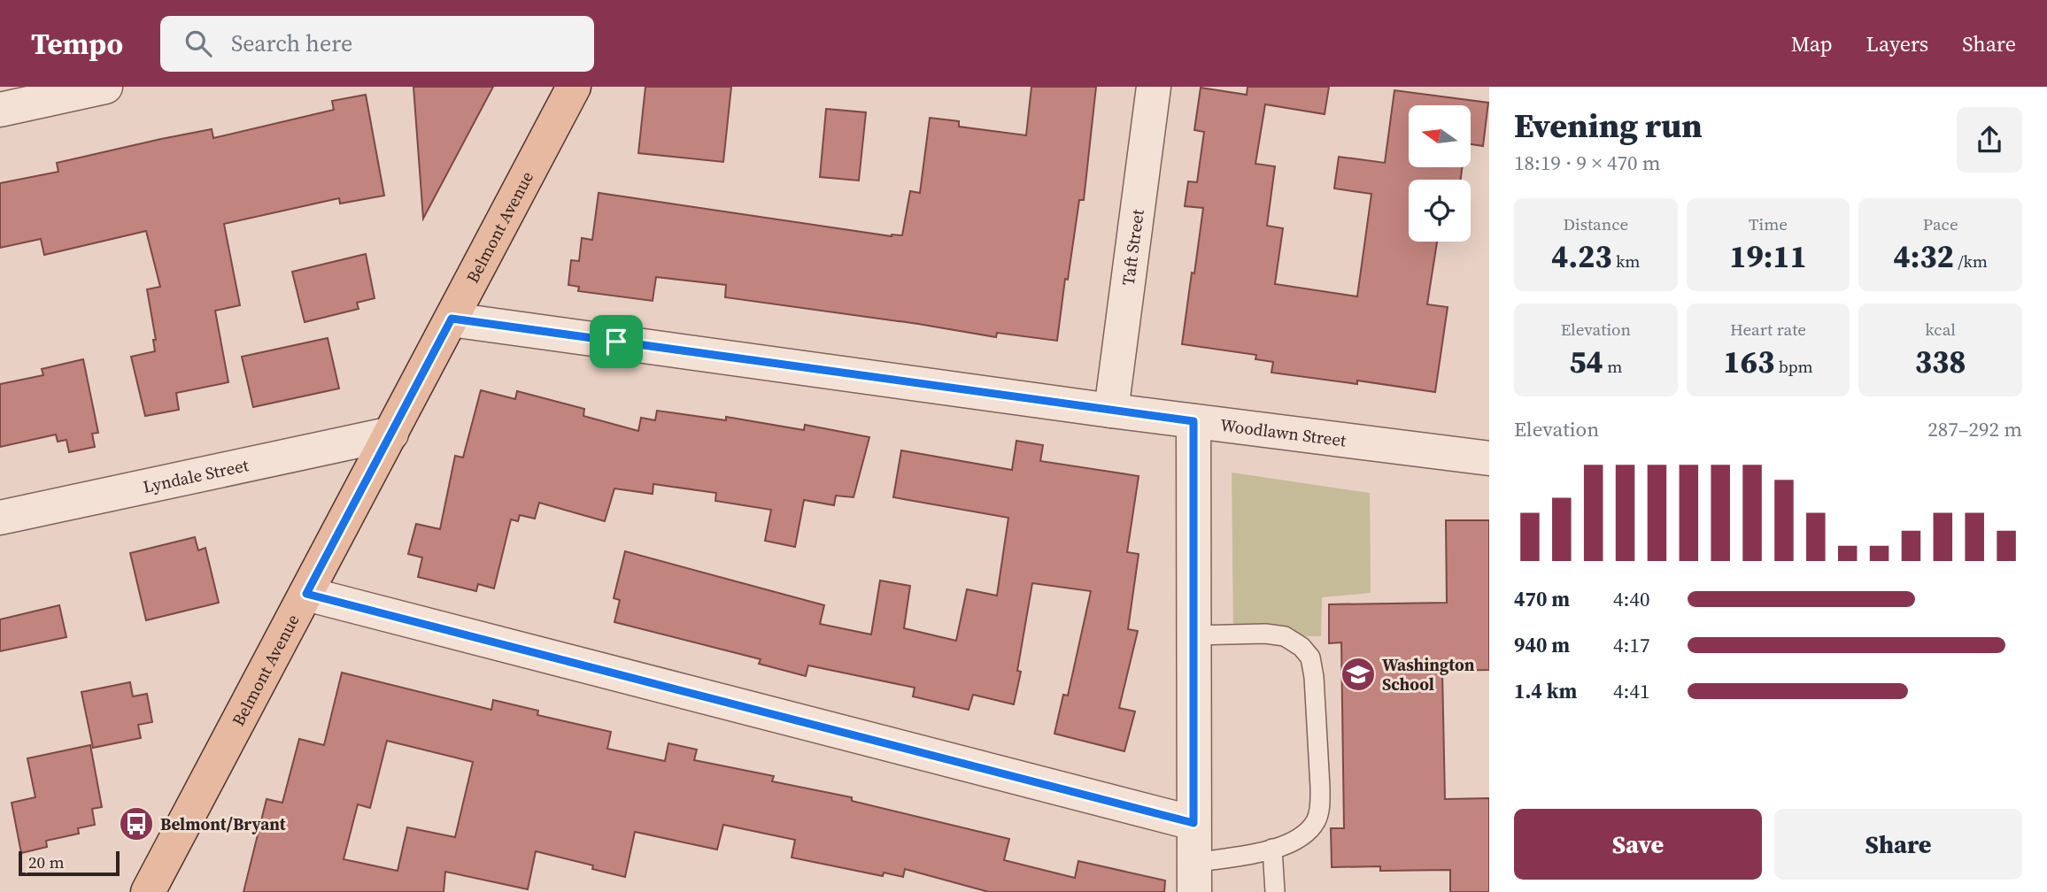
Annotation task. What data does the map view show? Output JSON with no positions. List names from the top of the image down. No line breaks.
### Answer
{"streets":{"main road":["Belmont Avenue"],"street":["Taft Street","Woodlawn Street","Lyndale Street"]},"crossings":[["Belmont Avenue","Woodlawn Street"],["Belmont Avenue","Lyndale Street"],["Taft Street","Woodlawn Street"]],"places":{"school or university":["Washington School"],"bus stop":["Belmont/Bryant"]},"scale_bar":"20 m","north":"left","page":{"header":"Tempo","search":"Search here","nav":["Map","Layers","Share"],"heading":["Evening run","18:19 · 9 × 470 m"],"stats":[["Distance","4.23 km"],["Time","19:11"],["Pace","4:32 /km"],["Elevation","54 m"],["Heart rate","163 bpm"],["kcal","338"]],"chart":["Elevation","287–292 m"],"list":[{"name":"470 m","note":"4:40"},{"name":"940 m","note":"4:17"},{"name":"1.4 km","note":"4:41"}],"buttons":["Save","Share"],"scale":"20 m"}}
